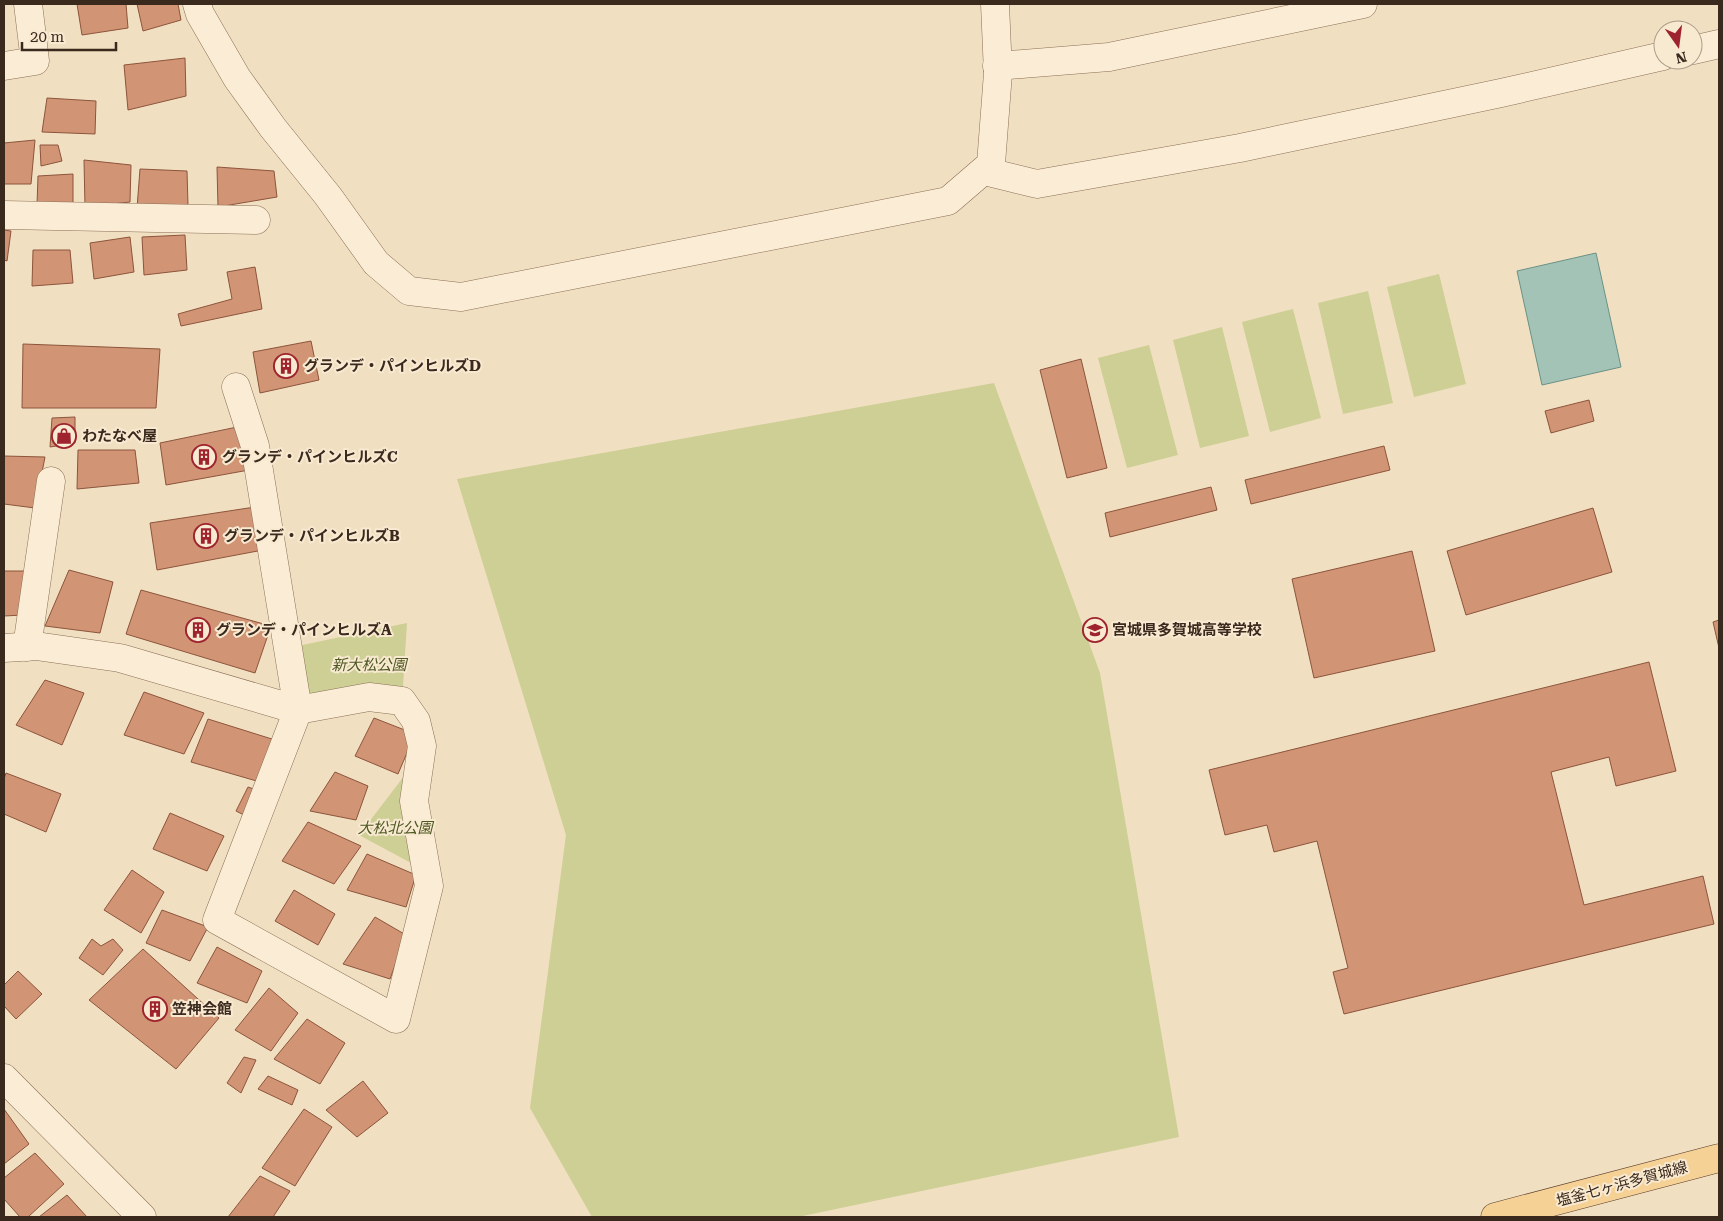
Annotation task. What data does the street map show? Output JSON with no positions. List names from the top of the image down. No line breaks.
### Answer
{"streets":{"main road":["塩釜七ヶ浜多賀城線"]},"parks":["新大松公園","大松北公園"],"places":{"building":["グランデ・パインヒルズD","グランデ・パインヒルズC","グランデ・パインヒルズB","グランデ・パインヒルズA","笠神会館"],"shop":["わたなべ屋"],"school or university":["宮城県多賀城高等学校"]},"scale_bar":"20 m","north":"bottom"}
